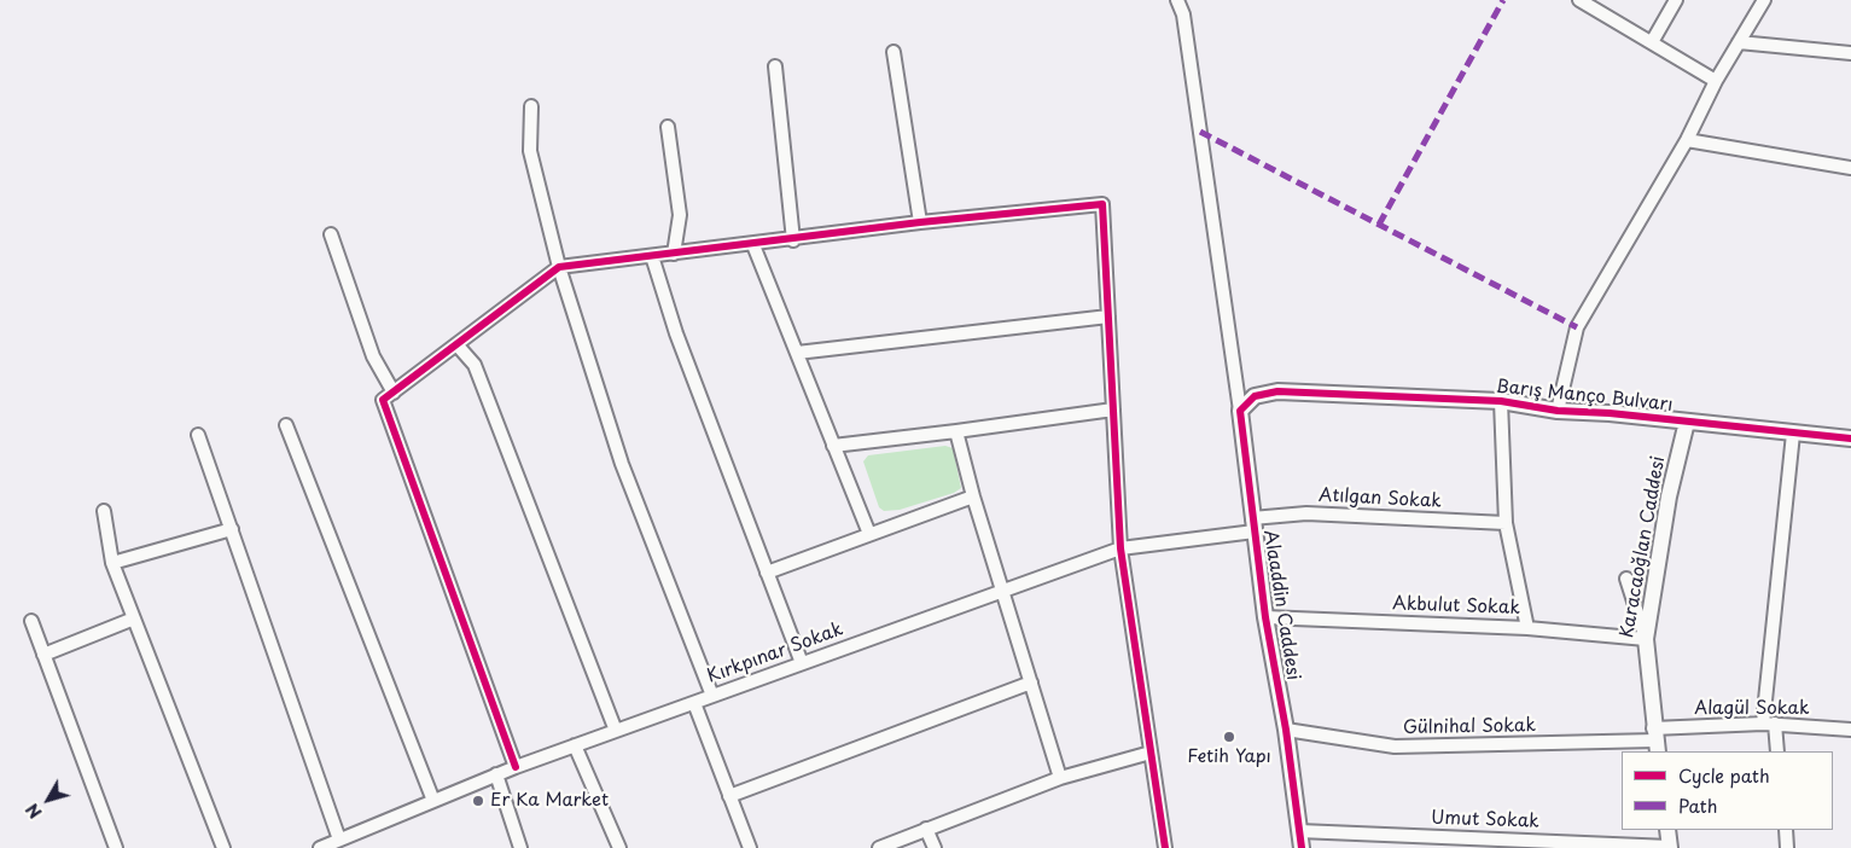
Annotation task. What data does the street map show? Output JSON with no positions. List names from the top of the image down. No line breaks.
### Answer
{"streets":{"street":["Barış Manço Bulvarı","Atılgan Sokak","Karacaoğlan Caddesi","Alaaddin Caddesi","Akbulut Sokak","Kırkpınar Sokak","Alagül Sokak","Gülnihal Sokak","Umut Sokak"]},"crossings":[["Barış Manço Bulvarı","Karacaoğlan Caddesi"],["Barış Manço Bulvarı","Alaaddin Caddesi"],["Atılgan Sokak","Alaaddin Caddesi"],["Atılgan Sokak","Kırkpınar Sokak"],["Karacaoğlan Caddesi","Akbulut Sokak"],["Karacaoğlan Caddesi","Alagül Sokak"],["Karacaoğlan Caddesi","Gülnihal Sokak"],["Alaaddin Caddesi","Akbulut Sokak"],["Alaaddin Caddesi","Kırkpınar Sokak"],["Alaaddin Caddesi","Gülnihal Sokak"],["Alaaddin Caddesi","Umut Sokak"],["Alagül Sokak","Gülnihal Sokak"]],"places":["Fetih Yapı","Er Ka Market"],"legend":["Cycle path","Path"],"north":"bottom left"}
